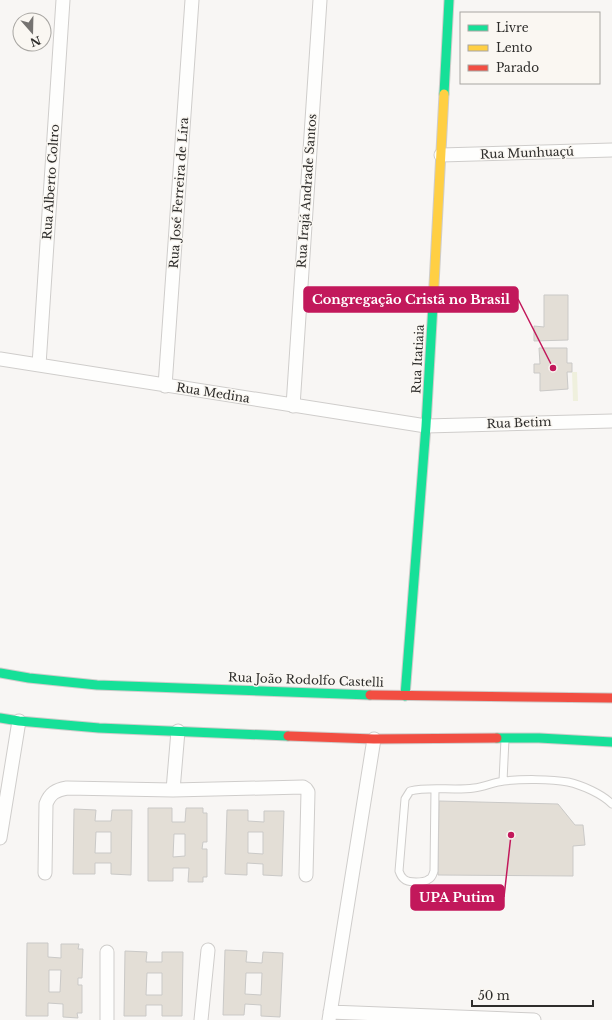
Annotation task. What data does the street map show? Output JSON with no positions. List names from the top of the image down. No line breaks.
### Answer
{"streets":{"street":["Rua Munhuaçú","Rua Alberto Coltro","Rua Irajá Andrade Santos","Rua José Ferreira de Líra","Rua Itatiaia","Rua Medina","Rua Betim","Rua João Rodolfo Castelli"]},"crossings":[["Rua Munhuaçú","Rua Itatiaia"],["Rua Alberto Coltro","Rua Medina"],["Rua Irajá Andrade Santos","Rua Medina"],["Rua José Ferreira de Líra","Rua Medina"],["Rua Itatiaia","Rua Medina"],["Rua Itatiaia","Rua Betim"],["Rua Itatiaia","Rua João Rodolfo Castelli"],["Rua Medina","Rua Betim"]],"places":["Congregação Cristã no Brasil","UPA Putim"],"legend":["Livre","Lento","Parado"],"scale_bar":"50 m","north":"bottom"}
